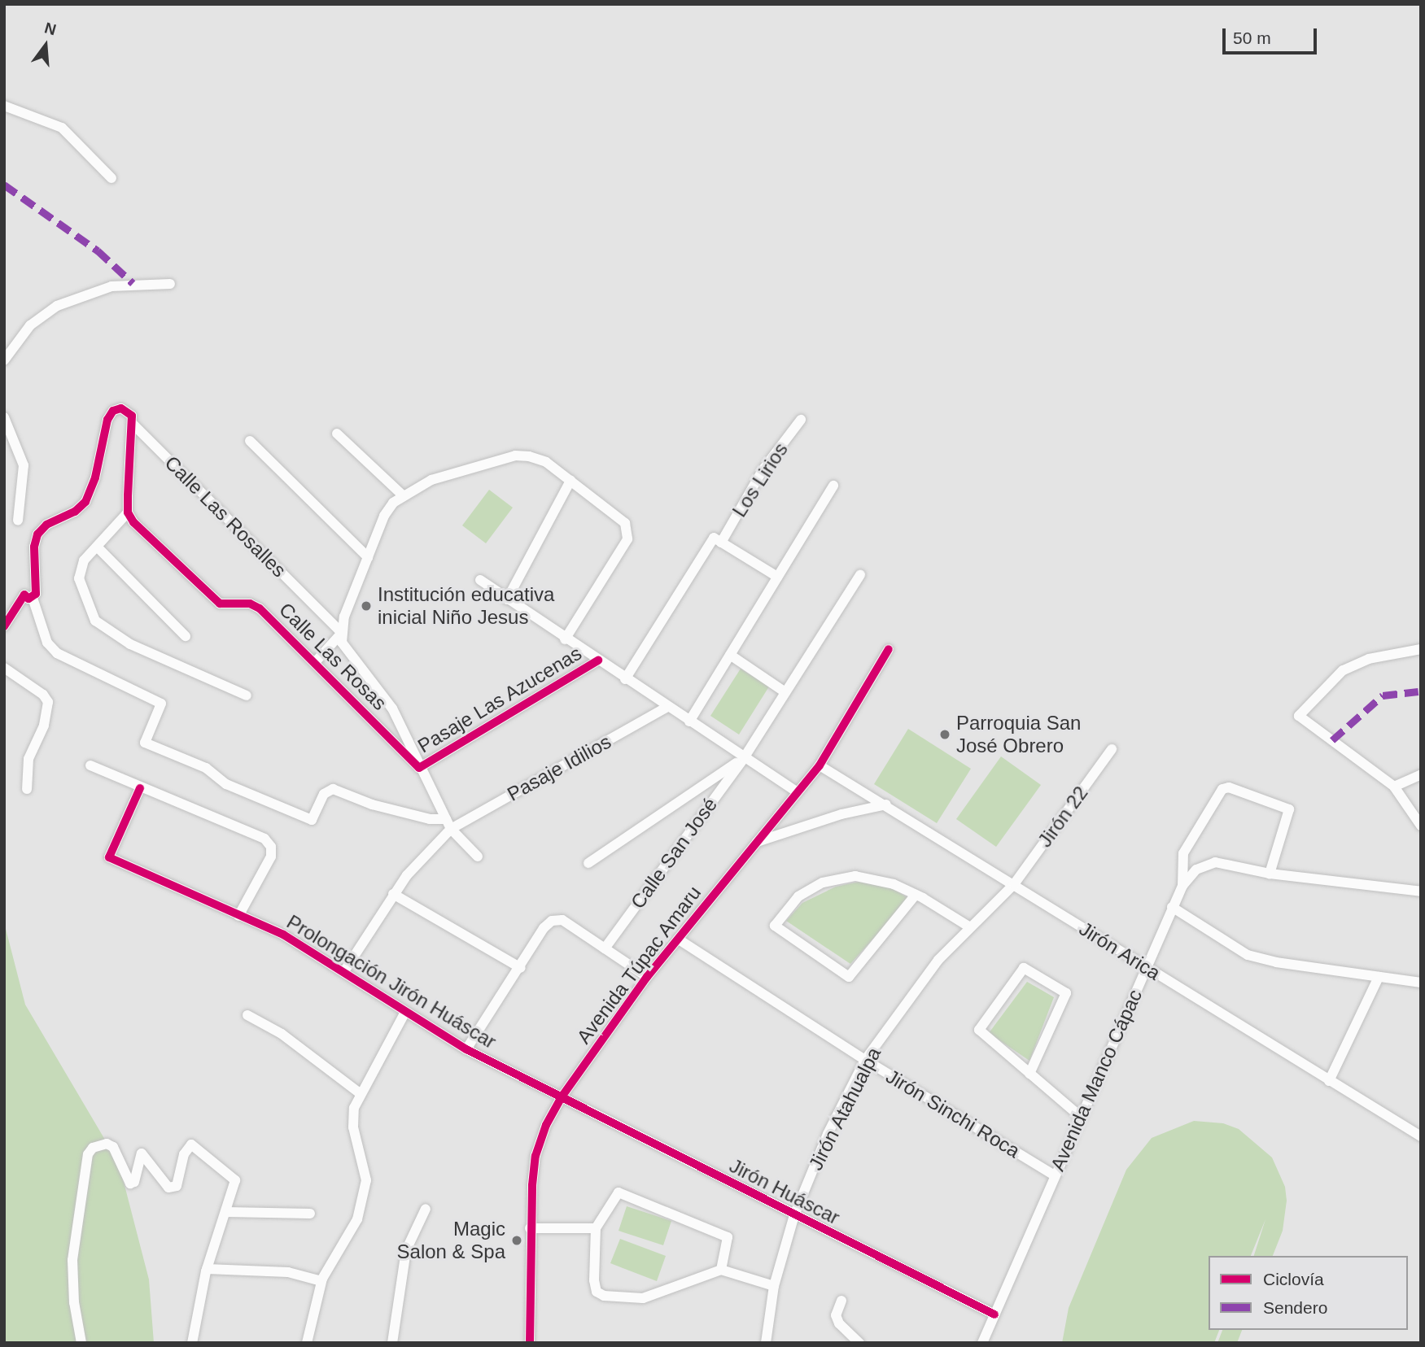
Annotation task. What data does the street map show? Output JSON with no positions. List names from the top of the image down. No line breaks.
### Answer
{"streets":{"street":["Los Lirios","Calle Las Rosalles","Calle Las Rosas","Pasaje Las Azucenas","Pasaje Idilios","Jirón 22","Calle San José","Jirón Arica","Avenida Túpac Amaru","Prolongación Jirón Huáscar","Avenida Manco Cápac","Jirón Atahualpa","Jirón Sinchi Roca","Jirón Huáscar"]},"crossings":[["Calle Las Rosas","Pasaje Las Azucenas"],["Pasaje Idilios","Prolongación Jirón Huáscar"],["Jirón 22","Jirón Arica"],["Jirón 22","Jirón Atahualpa"],["Jirón Arica","Avenida Túpac Amaru"],["Jirón Arica","Avenida Manco Cápac"],["Jirón Arica","Jirón Atahualpa"],["Avenida Túpac Amaru","Prolongación Jirón Huáscar"],["Avenida Túpac Amaru","Jirón Sinchi Roca"],["Avenida Túpac Amaru","Jirón Huáscar"],["Prolongación Jirón Huáscar","Jirón Huáscar"],["Avenida Manco Cápac","Jirón Sinchi Roca"],["Avenida Manco Cápac","Jirón Huáscar"],["Jirón Atahualpa","Jirón Sinchi Roca"],["Jirón Atahualpa","Jirón Huáscar"]],"places":["Institución educativa inicial Niño Jesus","Parroquia San José Obrero","Magic Salon & Spa"],"legend":["Ciclovía","Sendero"],"scale_bar":"50 m","north":"top"}
